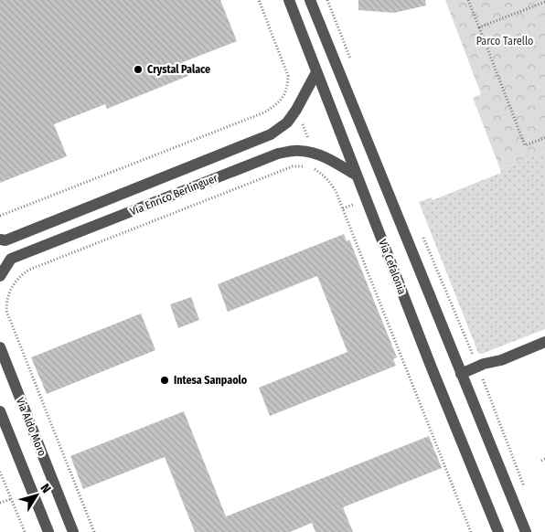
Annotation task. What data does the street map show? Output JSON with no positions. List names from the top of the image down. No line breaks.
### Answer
{"streets":{"street":["Via Enrico Berlinguer","Via Cefalonia","Via Aldo Moro"]},"crossings":[["Via Enrico Berlinguer","Via Cefalonia"]],"parks":["Parco Tarello"],"places":["Crystal Palace","Intesa Sanpaolo"],"north":"top right"}
